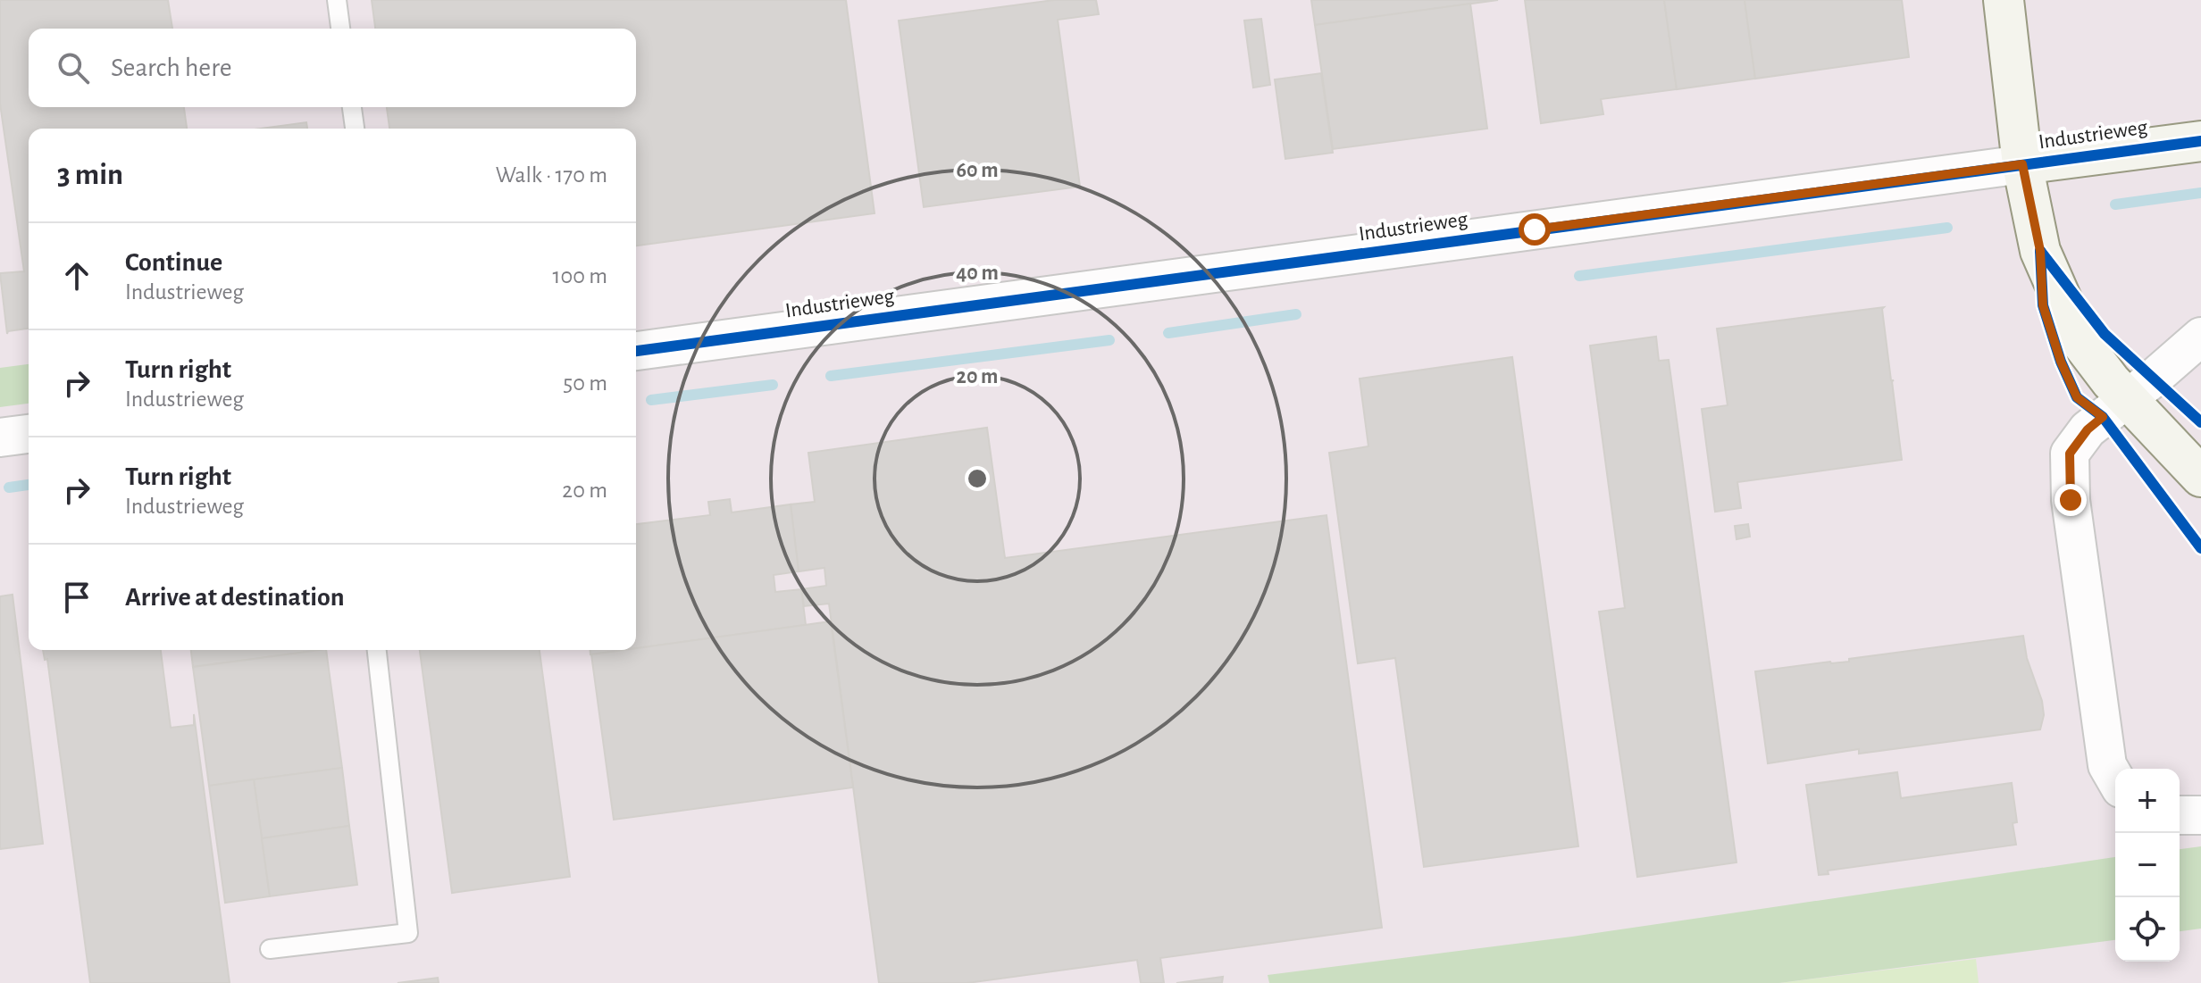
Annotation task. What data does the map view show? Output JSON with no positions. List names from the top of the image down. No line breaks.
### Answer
{"streets":{"street":["Industrieweg"]},"page":{"search":"Search here","heading":["3 min","Walk · 170 m"],"list":[["Continue","Industrieweg","100 m"],["Turn right","Industrieweg","50 m"],["Turn right","Industrieweg","20 m"],"Arrive at destination"],"map_buttons":["+","−"]},"rings":["60 m","40 m","20 m"]}
